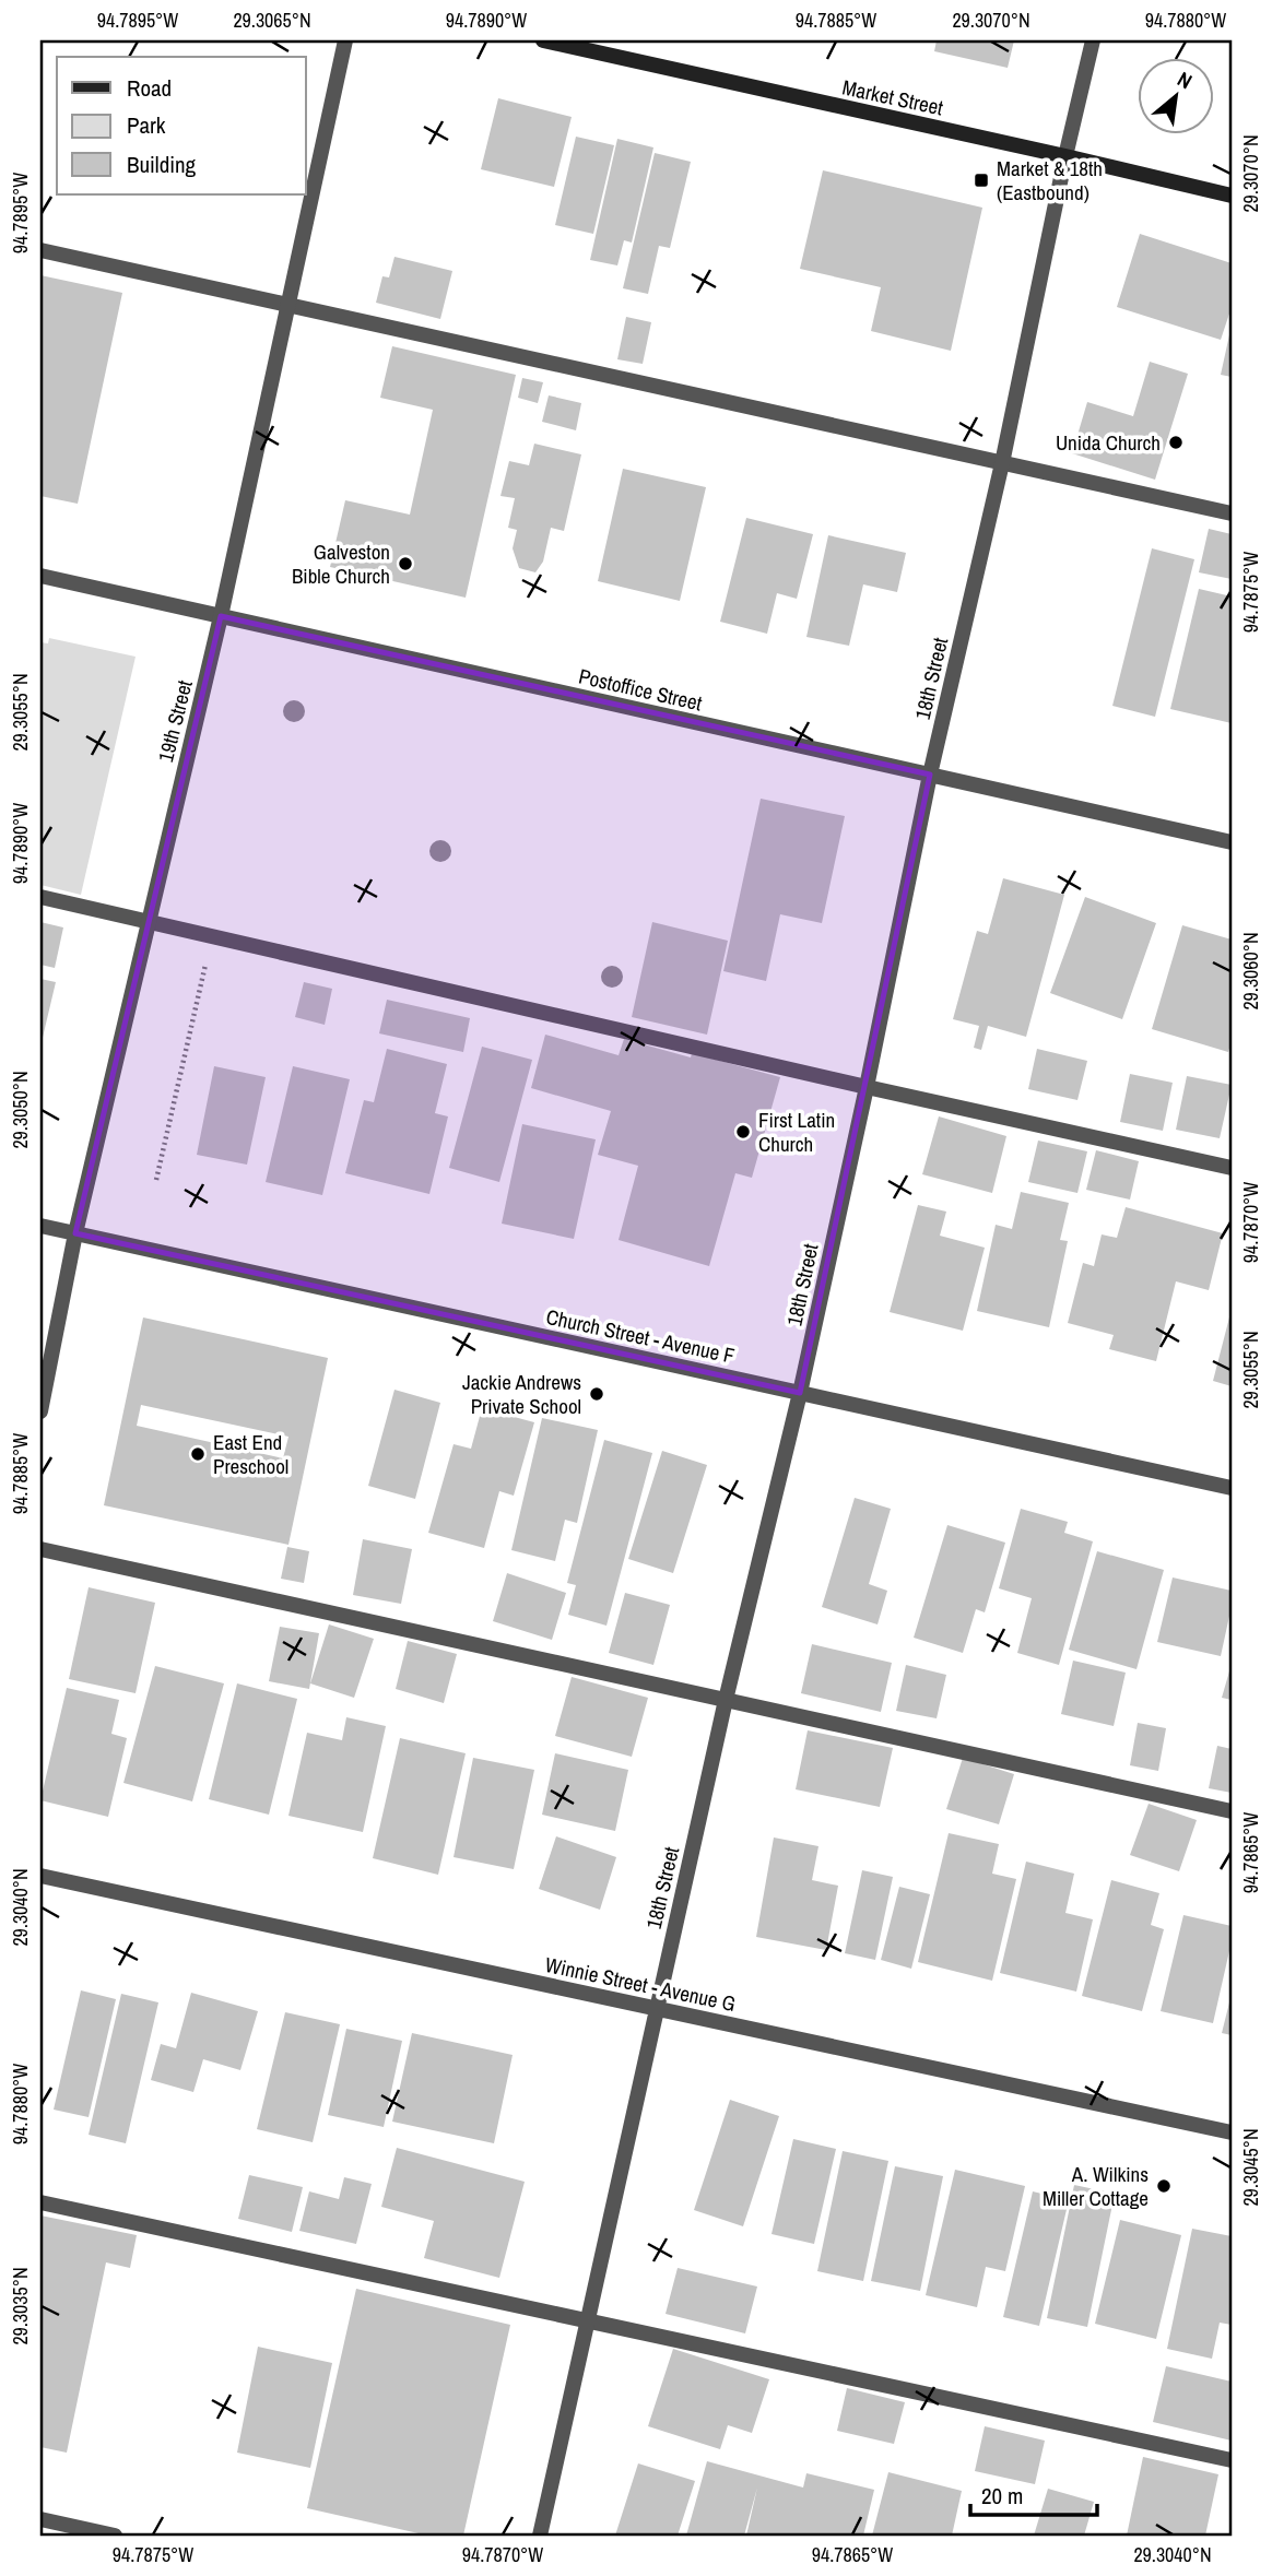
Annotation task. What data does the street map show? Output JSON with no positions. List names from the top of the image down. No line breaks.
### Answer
{"streets":{"main road":["Market Street"],"street":["18th Street","Postoffice Street","19th Street","Church Street - Avenue F","Winnie Street - Avenue G"]},"crossings":[["Market Street","18th Street"],["18th Street","Postoffice Street"],["18th Street","Church Street - Avenue F"],["18th Street","Winnie Street - Avenue G"],["Postoffice Street","19th Street"],["19th Street","Church Street - Avenue F"]],"places":{"transit":["Market & 18th (Eastbound)"],"other":["Unida Church","Galveston Bible Church","First Latin Church","Jackie Andrews Private School","East End Preschool","A. Wilkins Miller Cottage"]},"legend":["Road","Park","Building"],"scale_bar":"20 m","north":"top right","coordinates":["94.7895°W","29.3065°N","94.7890°W","94.7885°W","29.3070°N","94.7880°W","94.7875°W","29.3055°N","29.3060°N","29.3050°N","94.7870°W","94.7865°W","29.3040°N","29.3045°N","29.3035°N"]}
